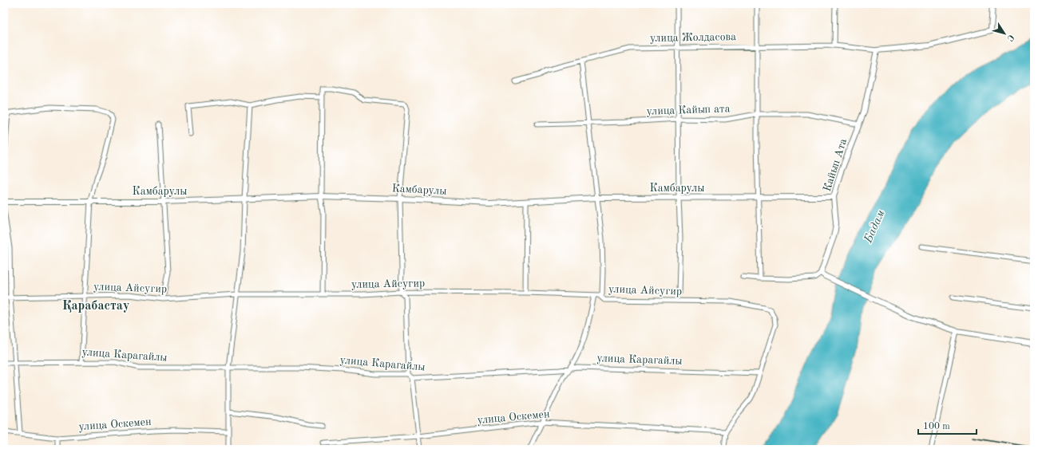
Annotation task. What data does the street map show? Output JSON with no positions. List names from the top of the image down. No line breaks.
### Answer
{"streets":{"street":["улица Жолдасова","улица Кайып ата","Кайып Ата","Камбарулы","улица Айсугир","улица Карагайлы","улица Оскемен"]},"crossings":[["улица Жолдасова","Кайып Ата"],["улица Кайып ата","Кайып Ата"],["Кайып Ата","Камбарулы"],["улица Айсугир","улица Карагайлы"]],"districts":["Қарабастау"],"water":["Бадам"],"scale_bar":"100 m","north":"bottom right"}
